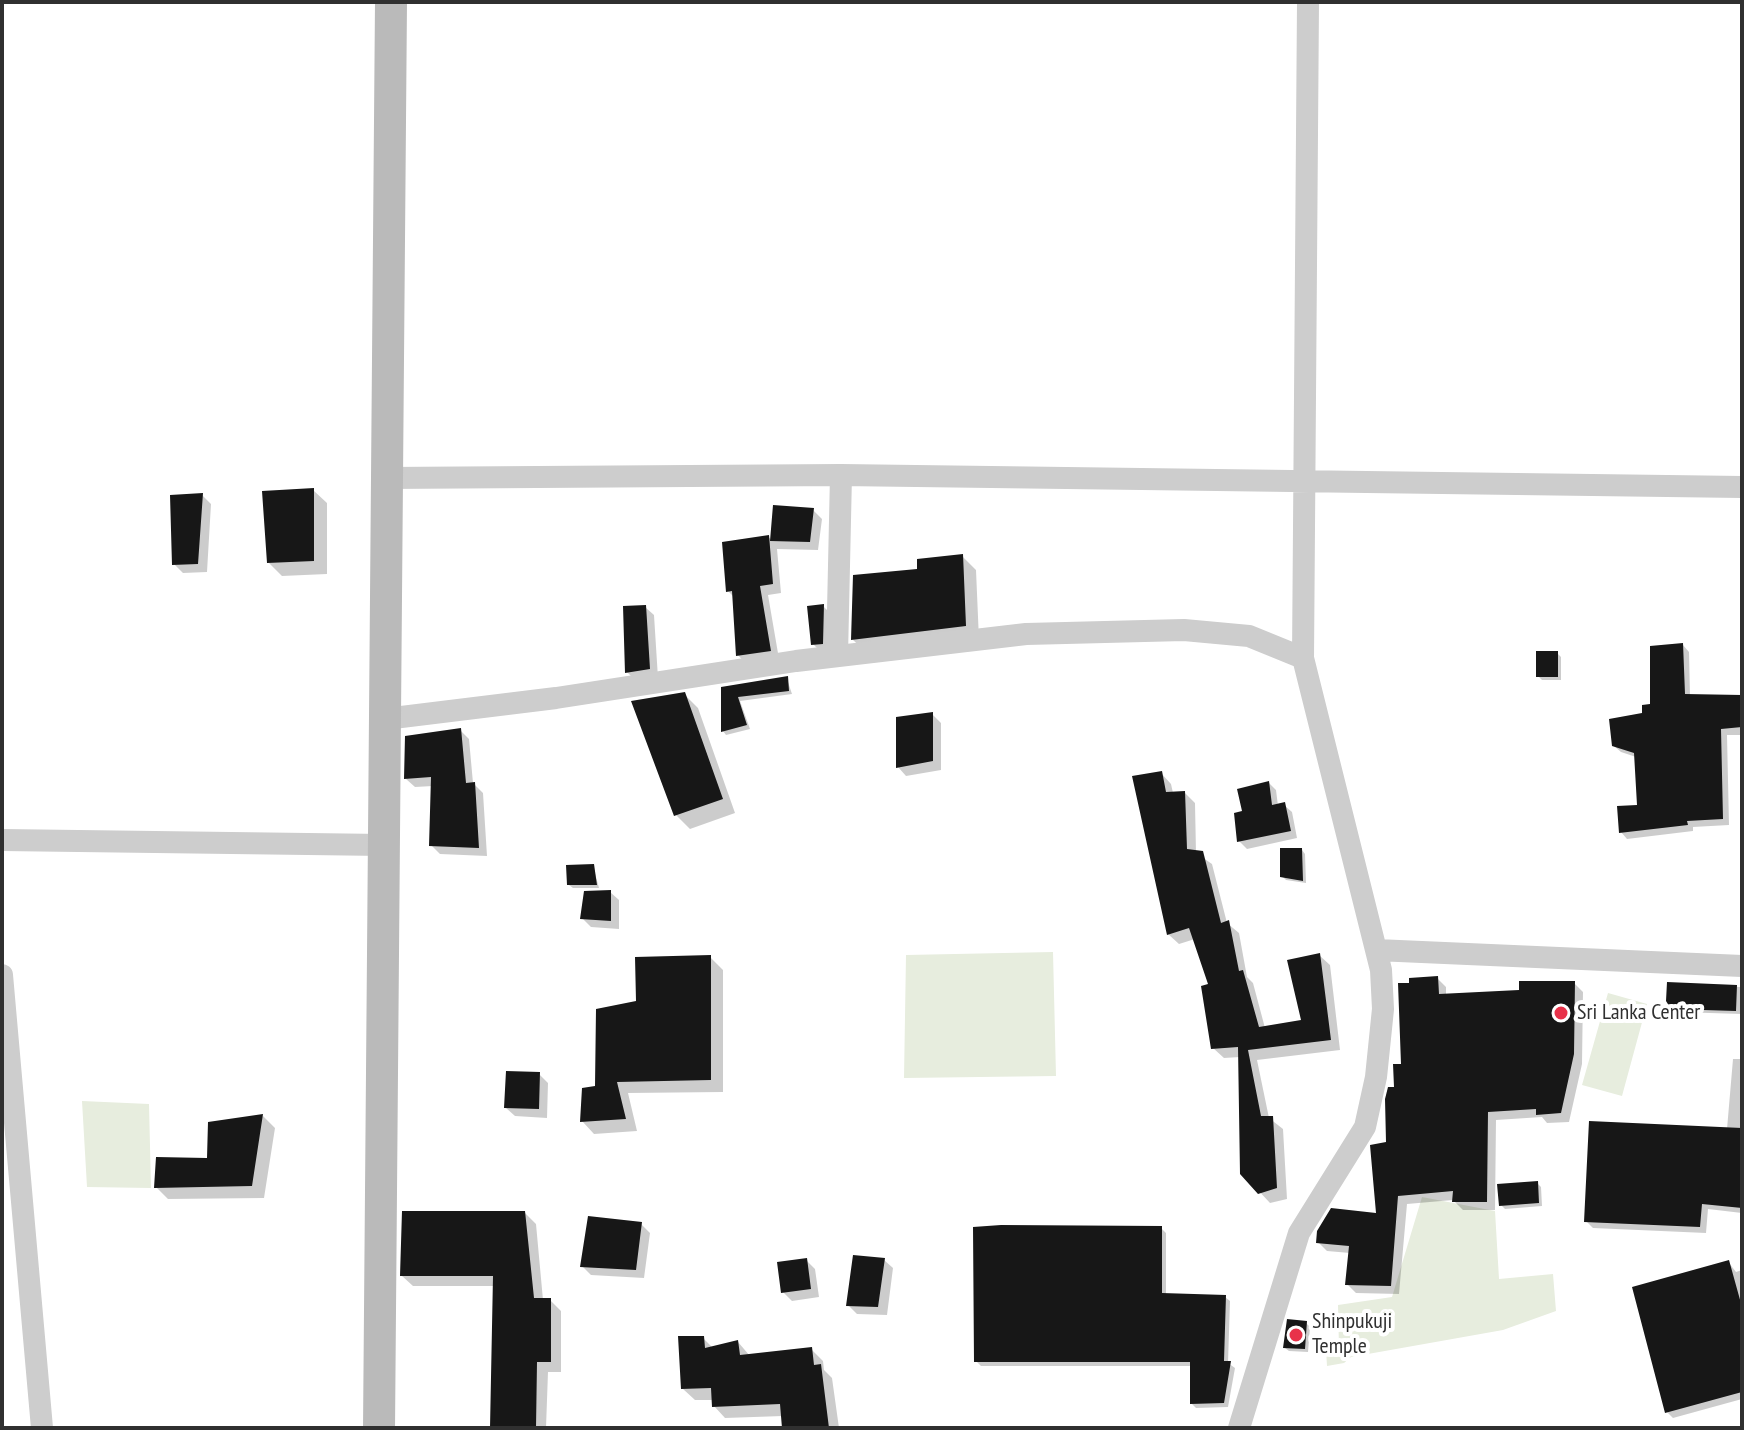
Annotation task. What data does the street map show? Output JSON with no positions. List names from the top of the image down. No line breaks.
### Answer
{"places":["Sri Lanka Center","Shinpukuji Temple"]}
